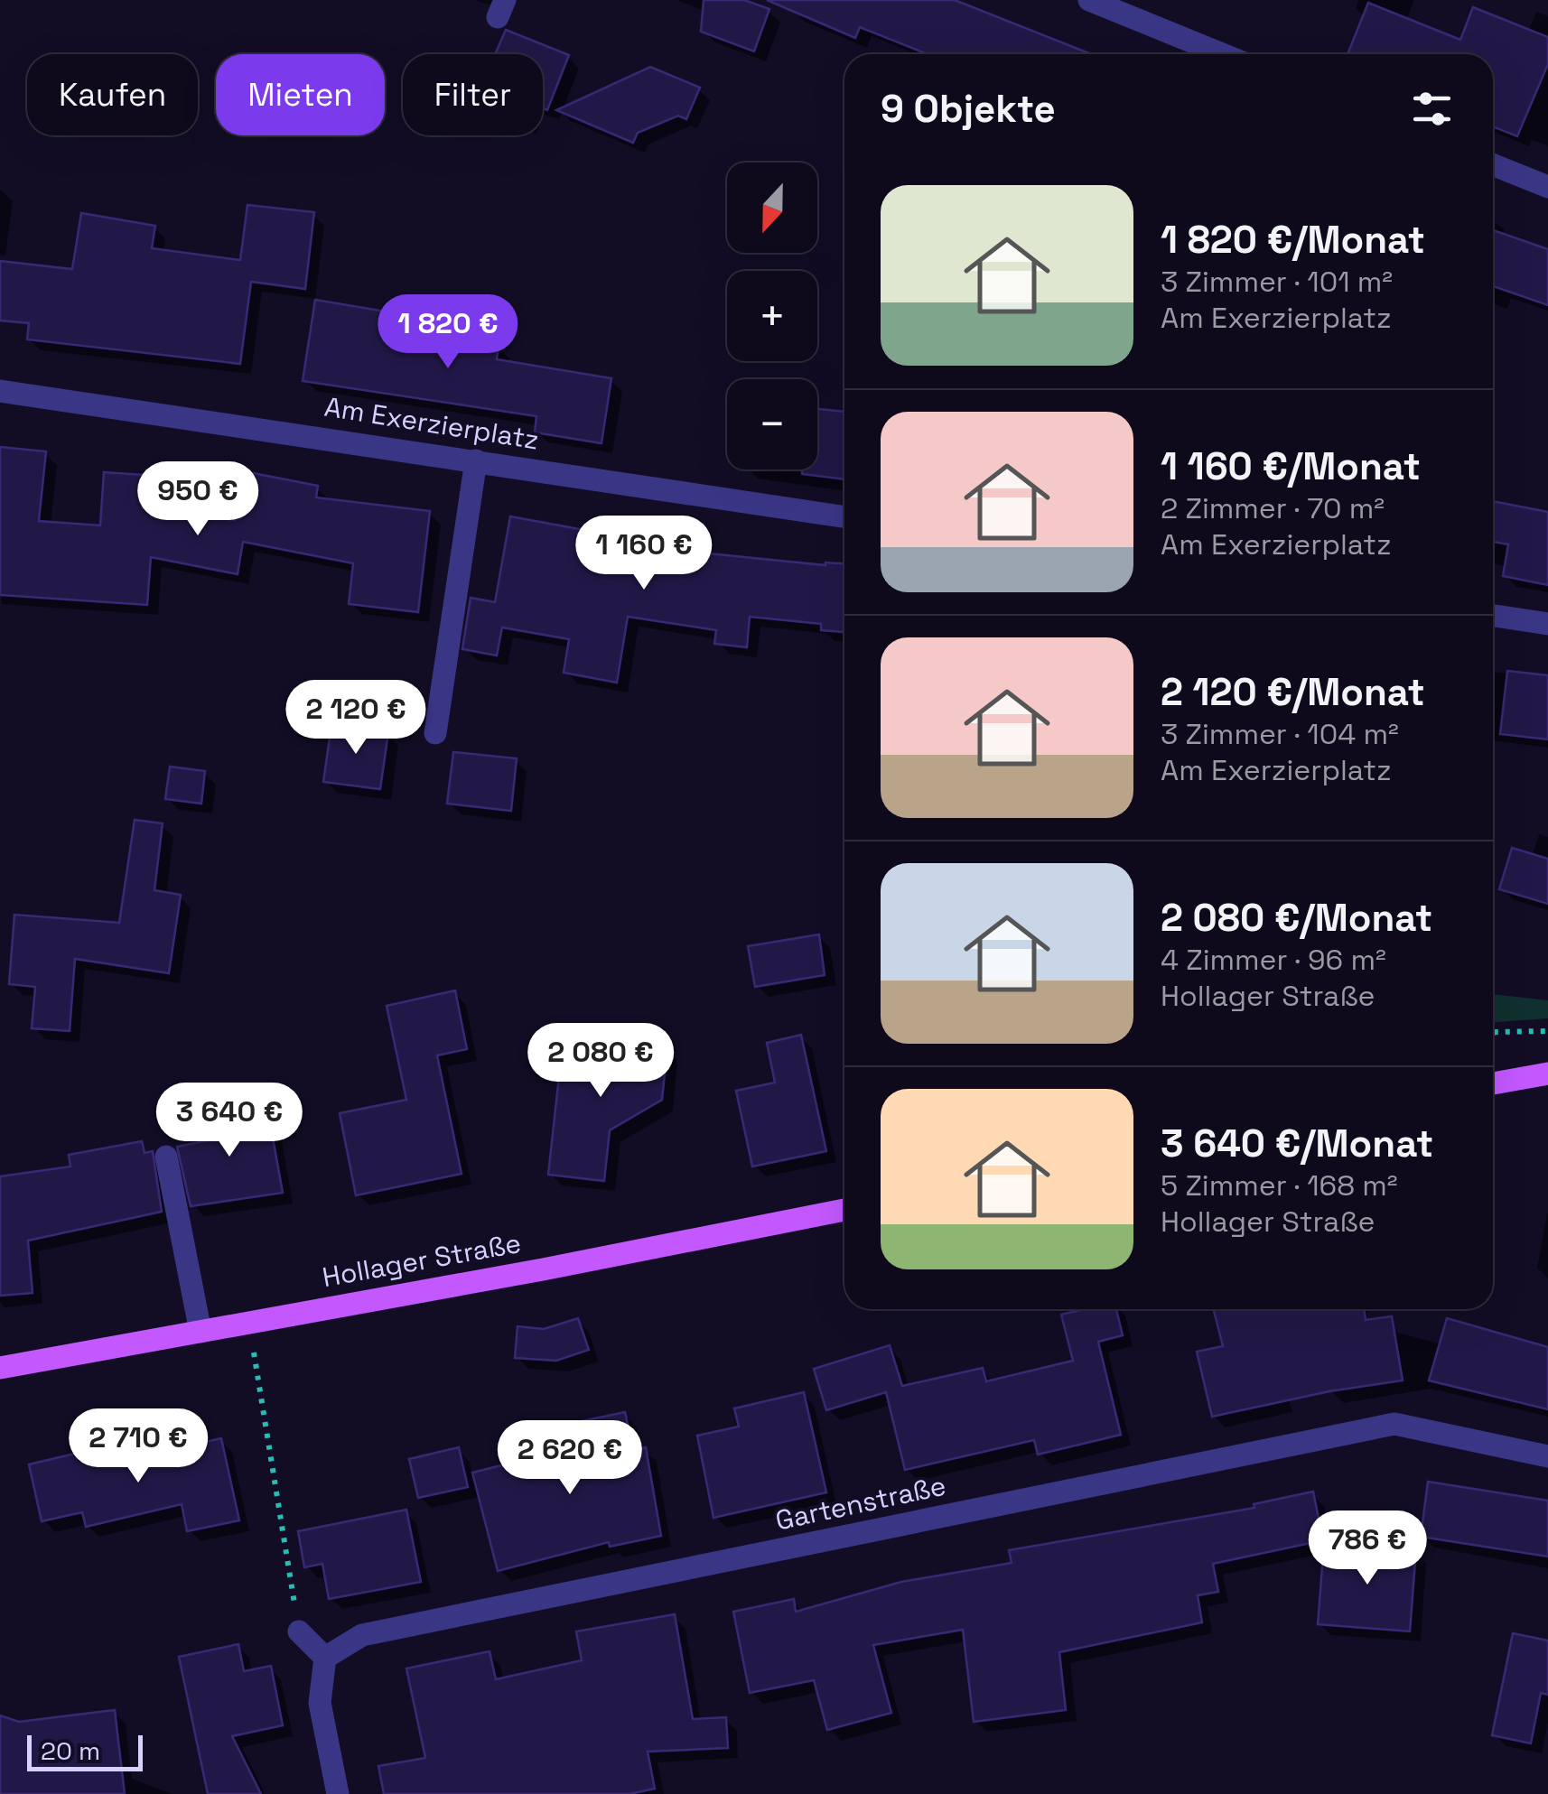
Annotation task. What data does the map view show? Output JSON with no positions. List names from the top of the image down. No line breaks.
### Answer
{"streets":{"main road":["Hollager Straße"],"street":["Am Exerzierplatz","Gartenstraße"]},"scale_bar":"20 m","north":"bottom","page":{"chip":["Kaufen","Mieten","Filter"],"heading":"9 Objekte","map_buttons":["+","−"],"list":[{"name":"1 820 €/Monat","note":"3 Zimmer · 101 m² · Am Exerzierplatz"},{"name":"1 160 €/Monat","note":"2 Zimmer · 70 m² · Am Exerzierplatz"},{"name":"2 120 €/Monat","note":"3 Zimmer · 104 m² · Am Exerzierplatz"},{"name":"2 080 €/Monat","note":"4 Zimmer · 96 m² · Hollager Straße"},{"name":"3 640 €/Monat","note":"5 Zimmer · 168 m² · Hollager Straße"}],"price":["1 820 €","950 €","1 160 €","2 120 €","2 080 €","3 640 €","2 710 €","2 620 €","786 €"],"scale":"20 m"}}
